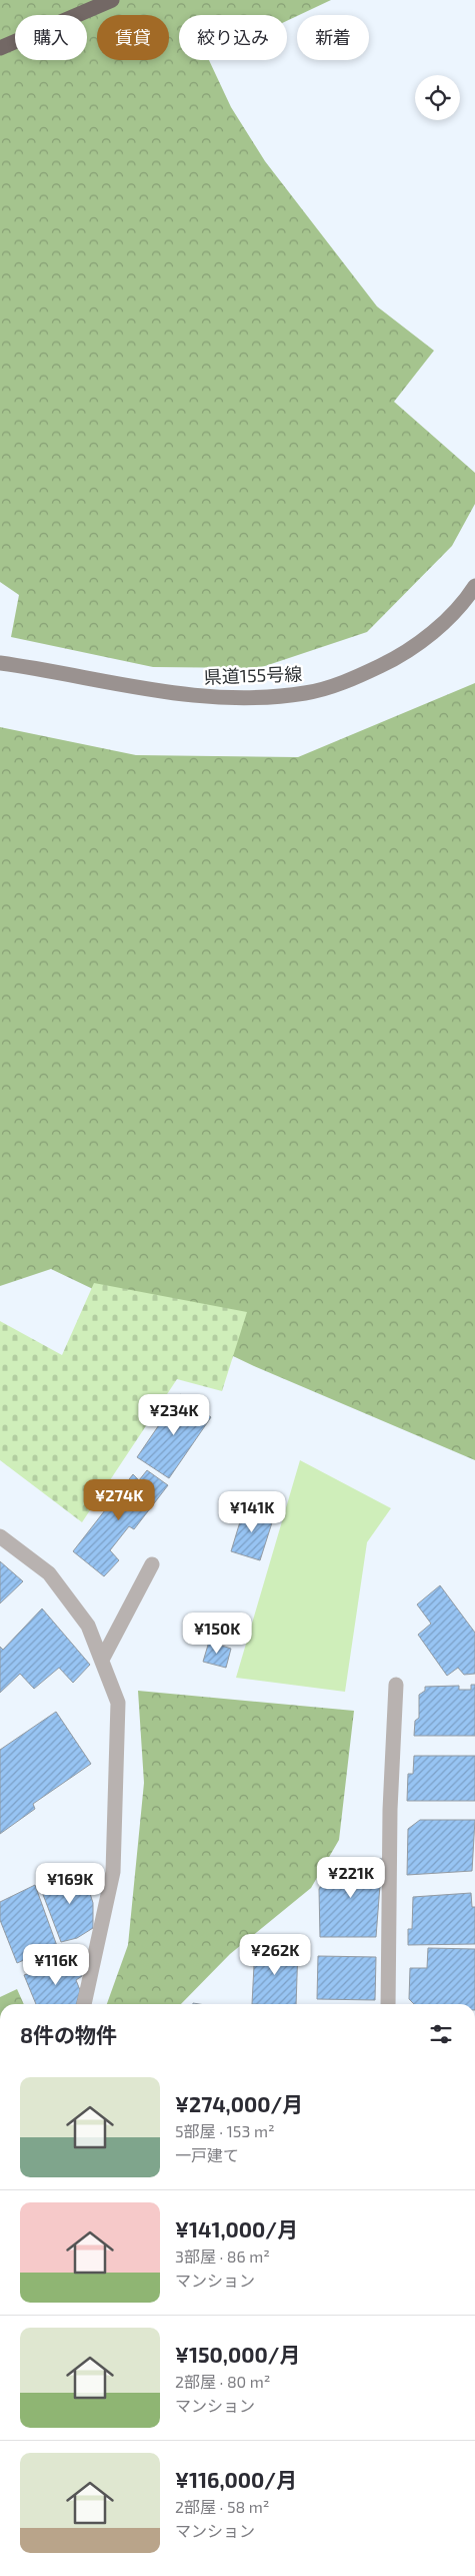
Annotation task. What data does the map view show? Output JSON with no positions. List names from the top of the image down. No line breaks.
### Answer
{"streets":{"main road":["県道155号線"]},"page":{"chip":["購入","賃貸","絞り込み","新着"],"price":["¥234K","¥274K","¥141K","¥150K","¥221K","¥169K","¥262K","¥116K"],"heading":"8件の物件","list":[{"name":"¥274,000/月","note":"5部屋 · 153 m² · 一戸建て"},{"name":"¥141,000/月","note":"3部屋 · 86 m² · マンション"},{"name":"¥150,000/月","note":"2部屋 · 80 m² · マンション"},{"name":"¥116,000/月","note":"2部屋 · 58 m² · マンション"}]}}
